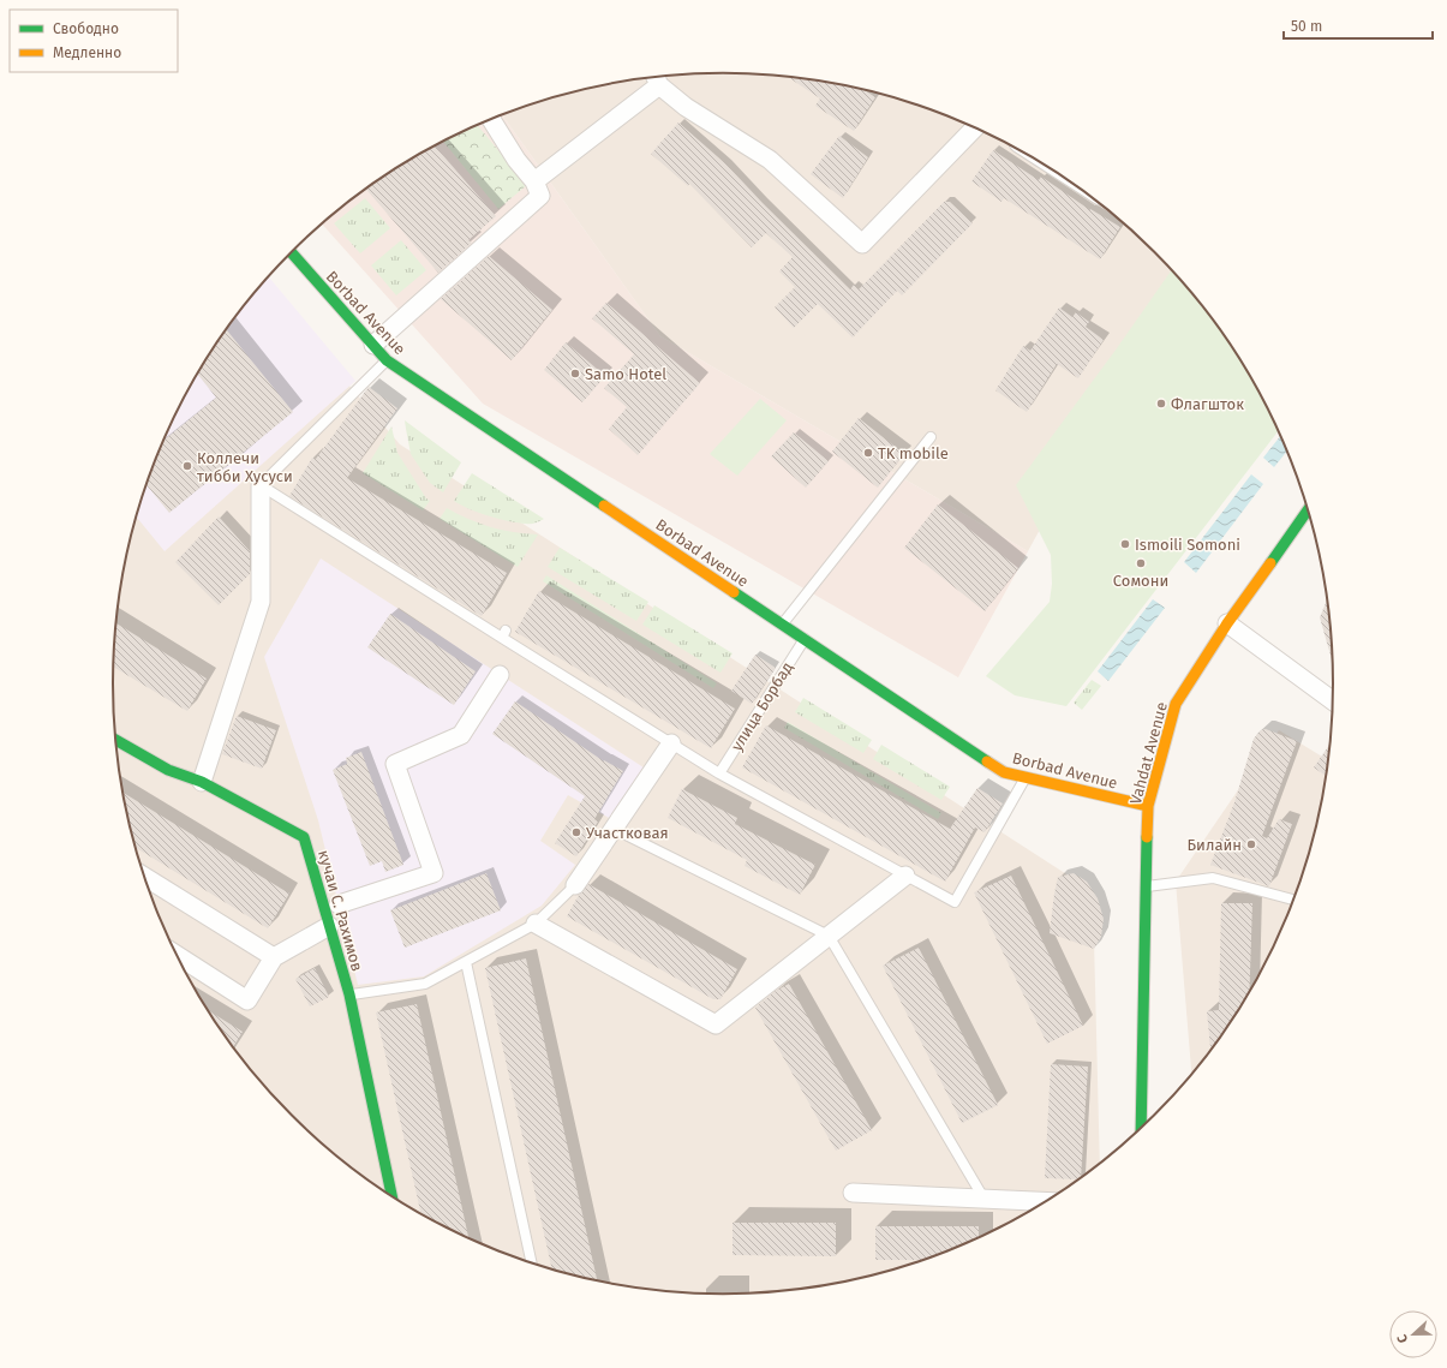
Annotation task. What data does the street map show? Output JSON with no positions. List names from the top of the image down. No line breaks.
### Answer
{"streets":{"street":["Borbad Avenue","Vahdat Avenue","кучаи С. Рахимов"],"lane":["улица Борбад"]},"crossings":[["Borbad Avenue","улица Борбад"],["Borbad Avenue","Vahdat Avenue"]],"places":["Samo Hotel","Флагшток","TK mobile","Коллечи тибби Хусуси","Ismoili Somoni","Сомони","Участковая","Билайн"],"legend":["Свободно","Медленно"],"scale_bar":"50 m","north":"left"}
